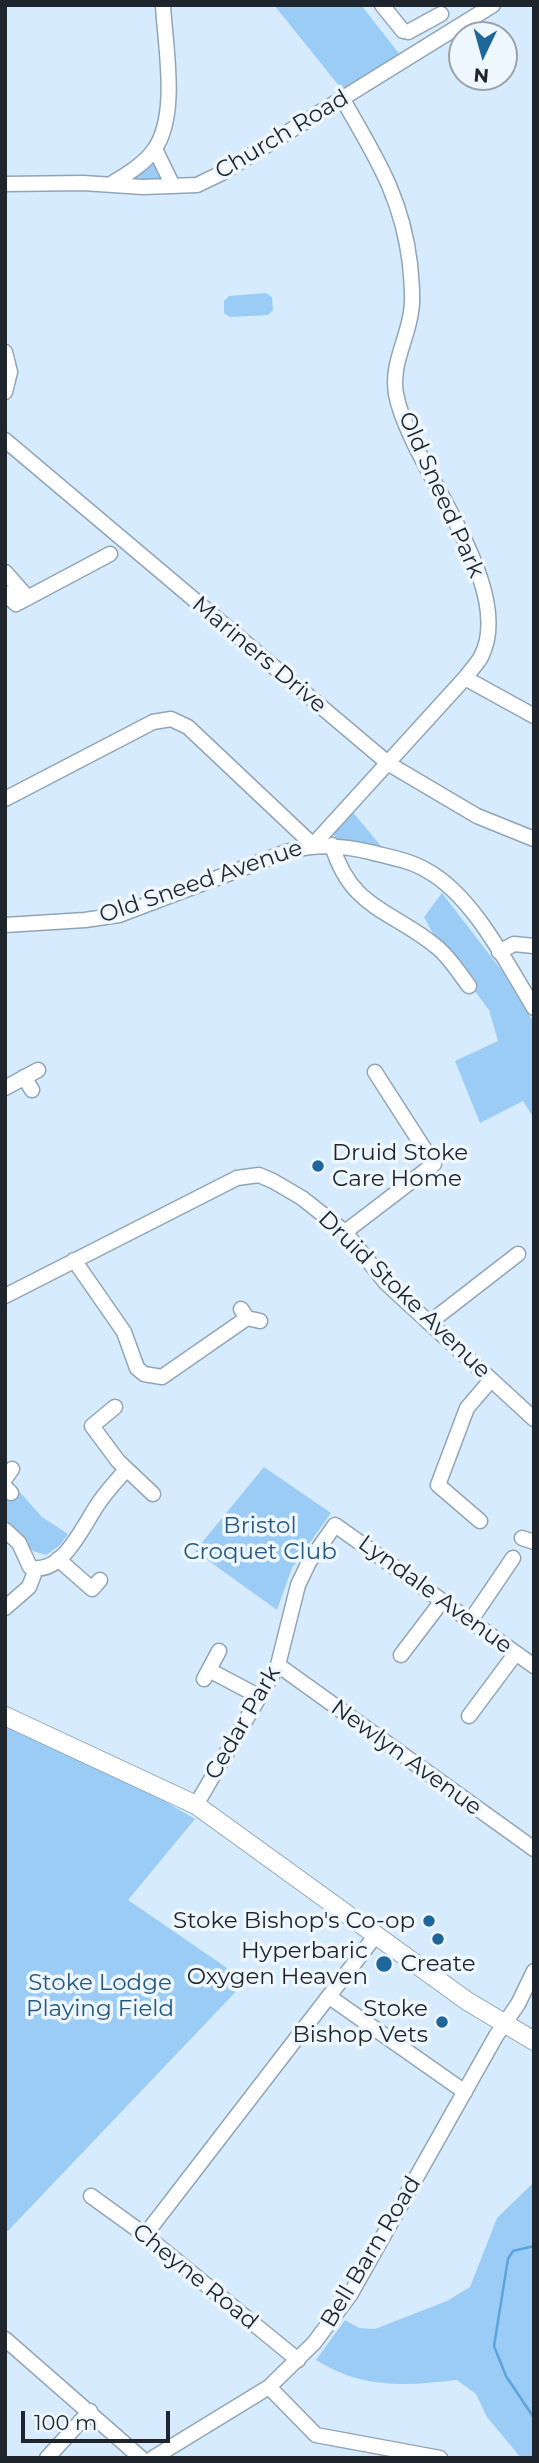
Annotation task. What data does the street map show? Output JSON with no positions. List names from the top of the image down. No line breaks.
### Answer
{"streets":{"street":["Church Road","Old Sneed Park","Mariners Drive","Old Sneed Avenue","Druid Stoke Avenue","Lyndale Avenue","Cedar Park","Newlyn Avenue","Bell Barn Road","Cheyne Road"]},"crossings":[["Church Road","Old Sneed Park"],["Old Sneed Park","Mariners Drive"],["Old Sneed Park","Old Sneed Avenue"],["Lyndale Avenue","Cedar Park"],["Cedar Park","Newlyn Avenue"],["Bell Barn Road","Cheyne Road"]],"parks":["Bristol Croquet Club","Stoke Lodge Playing Field"],"places":["Druid Stoke Care Home","Stoke Bishop's Co-op","Create","Hyperbaric Oxygen Heaven","Stoke Bishop Vets"],"scale_bar":"100 m","north":"bottom"}
